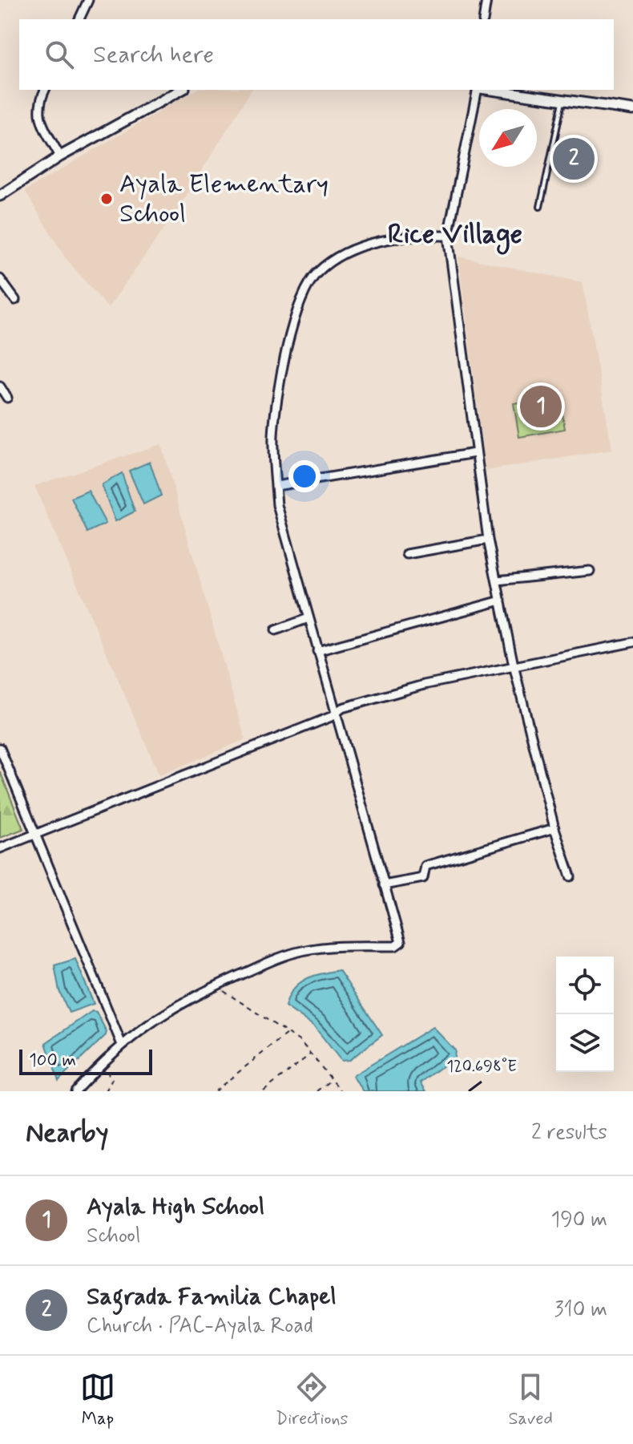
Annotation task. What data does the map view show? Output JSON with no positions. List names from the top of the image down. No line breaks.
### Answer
{"districts":["Rice Village"],"places":["Ayala Elementary School"],"scale_bar":"100 m","north":"bottom left","page":{"search":"Search here","pins":["2","1"],"scale":"100 m","heading":["Nearby","2 results"],"list":[{"mark":"1","name":"Ayala High School","note":"School","value":"190 m"},{"mark":"2","name":"Sagrada Familia Chapel","note":"Church · PAC-Ayala Road","value":"310 m"}],"nav":["Map","Directions","Saved"]},"coordinates":["120.698°E"]}
